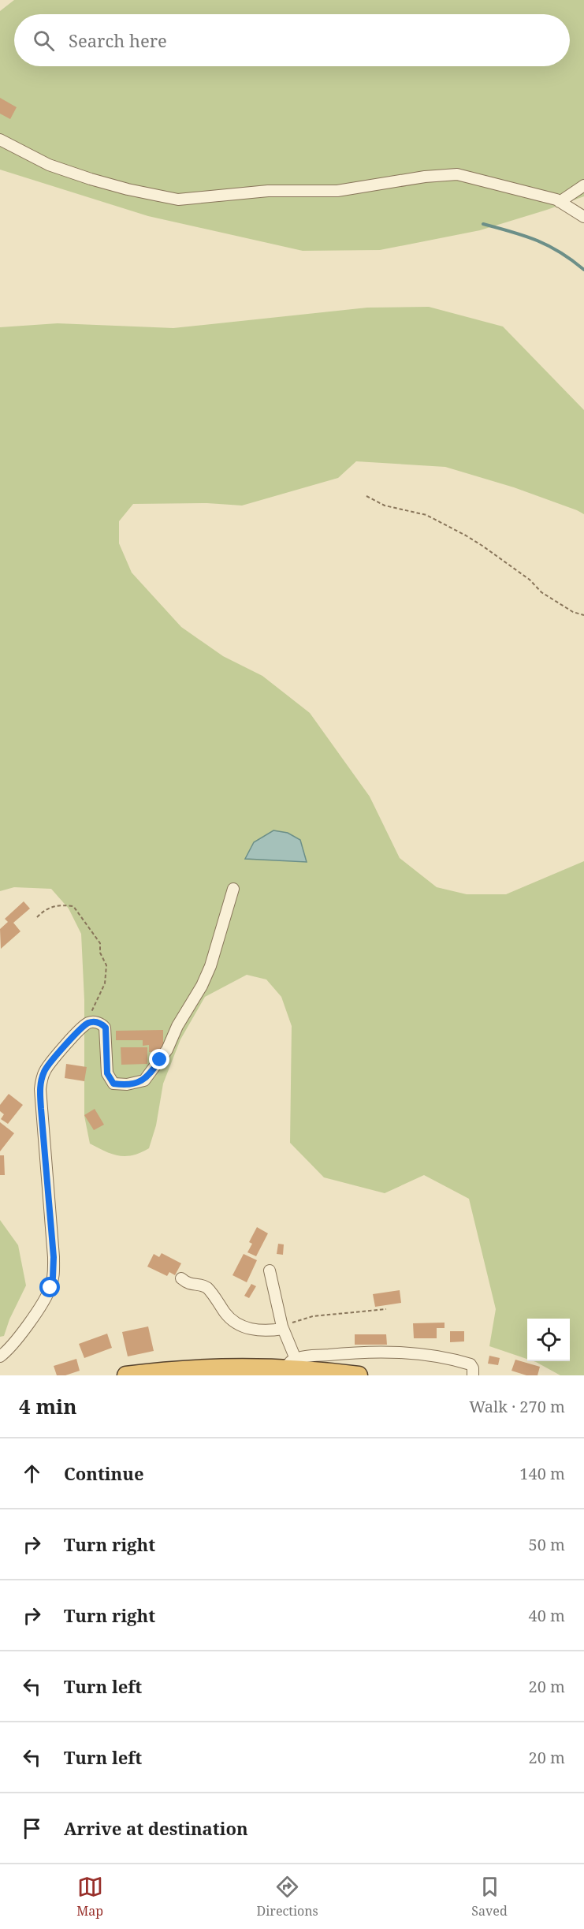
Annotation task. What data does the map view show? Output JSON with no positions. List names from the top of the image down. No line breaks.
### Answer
{"page":{"search":"Search here","heading":["4 min","Walk · 270 m"],"list":[["Continue","140 m"],["Turn right","50 m"],["Turn right","40 m"],["Turn left","20 m"],["Turn left","20 m"],"Arrive at destination"],"nav":["Map","Directions","Saved"]}}
